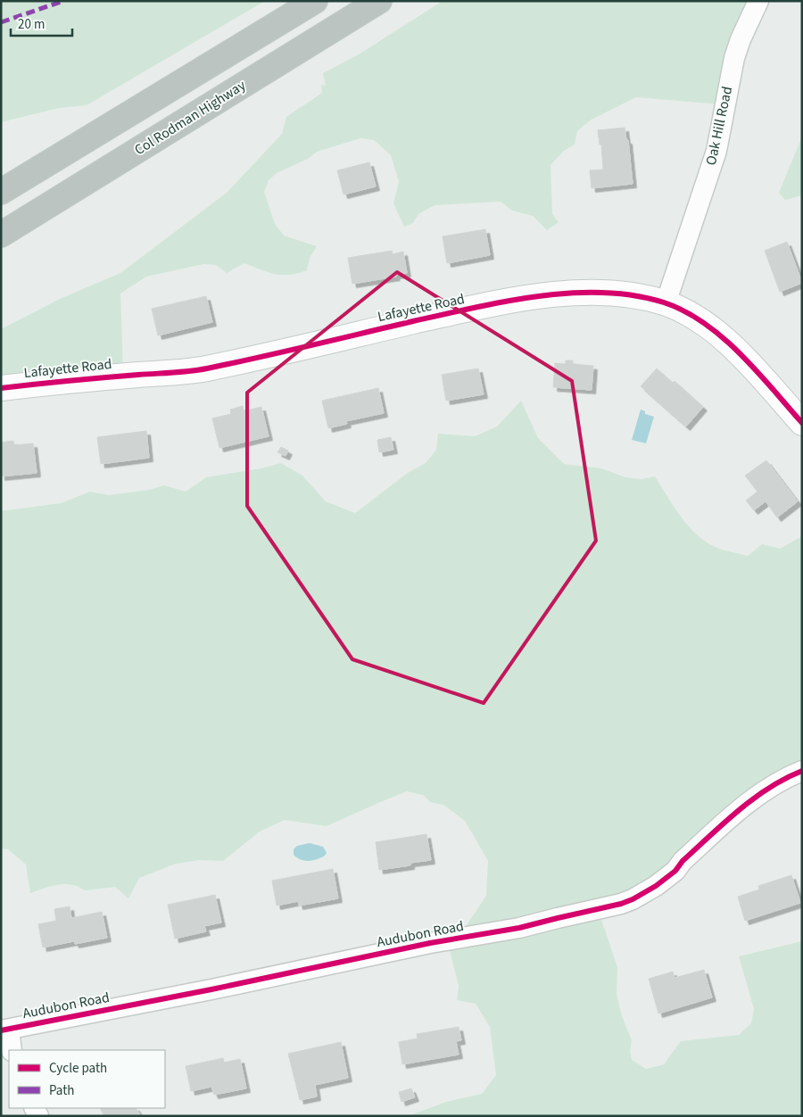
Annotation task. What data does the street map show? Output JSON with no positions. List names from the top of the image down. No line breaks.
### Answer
{"streets":{"highway":["Col Rodman Highway"],"street":["Oak Hill Road","Lafayette Road","Audubon Road"]},"crossings":[["Oak Hill Road","Lafayette Road"]],"legend":["Cycle path","Path"],"scale_bar":"20 m"}
